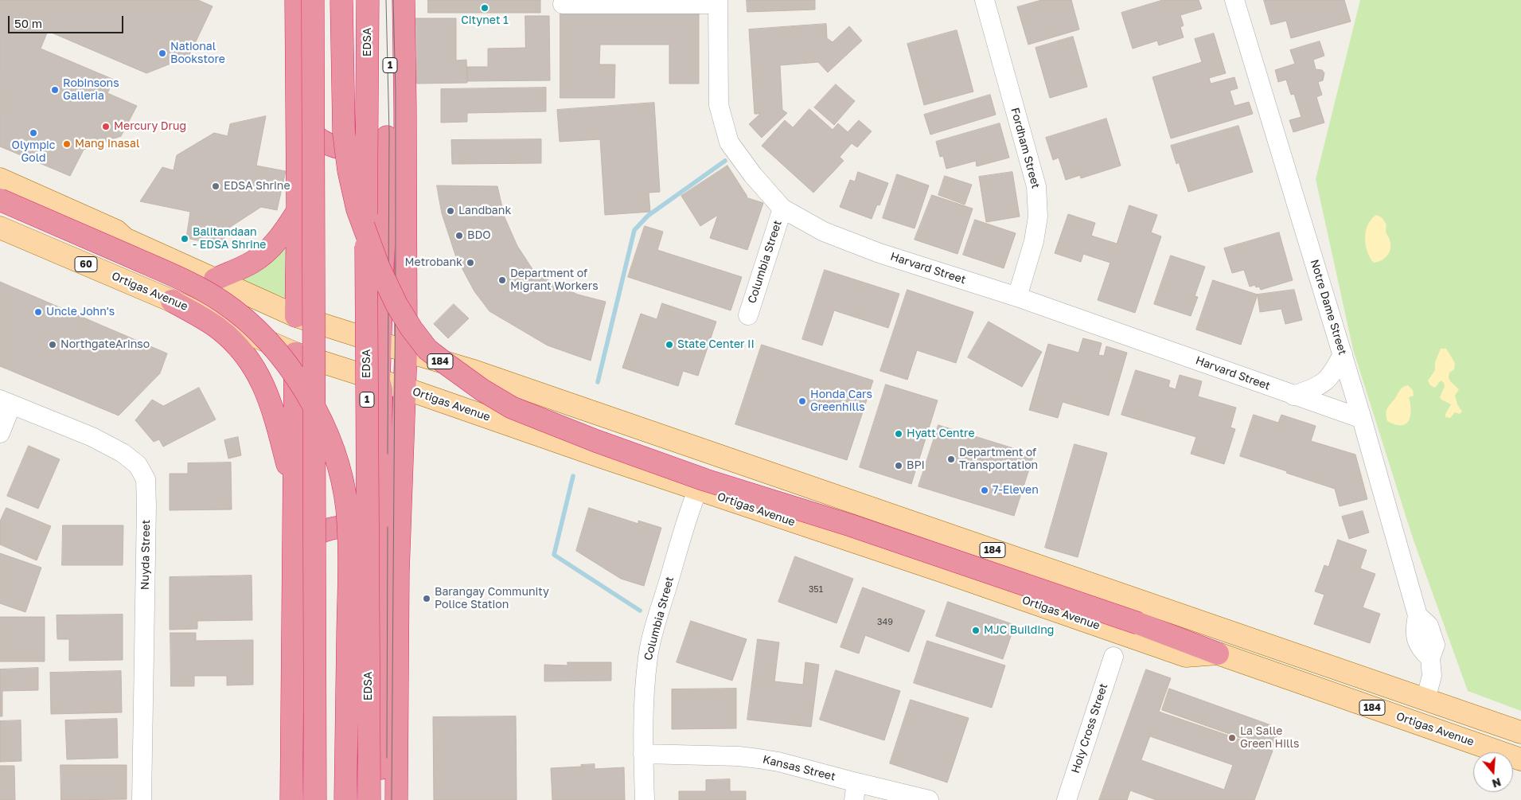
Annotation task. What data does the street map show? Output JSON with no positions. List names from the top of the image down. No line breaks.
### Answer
{"streets":{"highway":["EDSA","1"],"main road":["60","Ortigas Avenue","184"],"street":["Fordham Street","Columbia Street","Harvard Street","Notre Dame Street","Nuyda Street","Holy Cross Street","Kansas Street"]},"crossings":[["EDSA","1"],["EDSA","184"],["1","Ortigas Avenue"],["1","184"],["Fordham Street","Harvard Street"],["Columbia Street","Harvard Street"],["Columbia Street","Ortigas Avenue"],["Columbia Street","Kansas Street"],["Harvard Street","Notre Dame Street"],["Ortigas Avenue","184"],["Notre Dame Street","184"]],"places":["Citynet 1","National Bookstore","Robinsons Galleria","Mercury Drug","Olympic Gold","Mang Inasal","EDSA Shrine","Landbank","BDO","Balitandaan - EDSA Shrine","Metrobank","Department of Migrant Workers","Uncle John's","NorthgateArinso","State Center II","Honda Cars Greenhills","Hyatt Centre","Department of Transportation","BPI","7-Eleven","Barangay Community Police Station","MJC Building","La Salle Green Hills"],"house_numbers":["351","349"],"scale_bar":"50 m","north":"bottom"}
